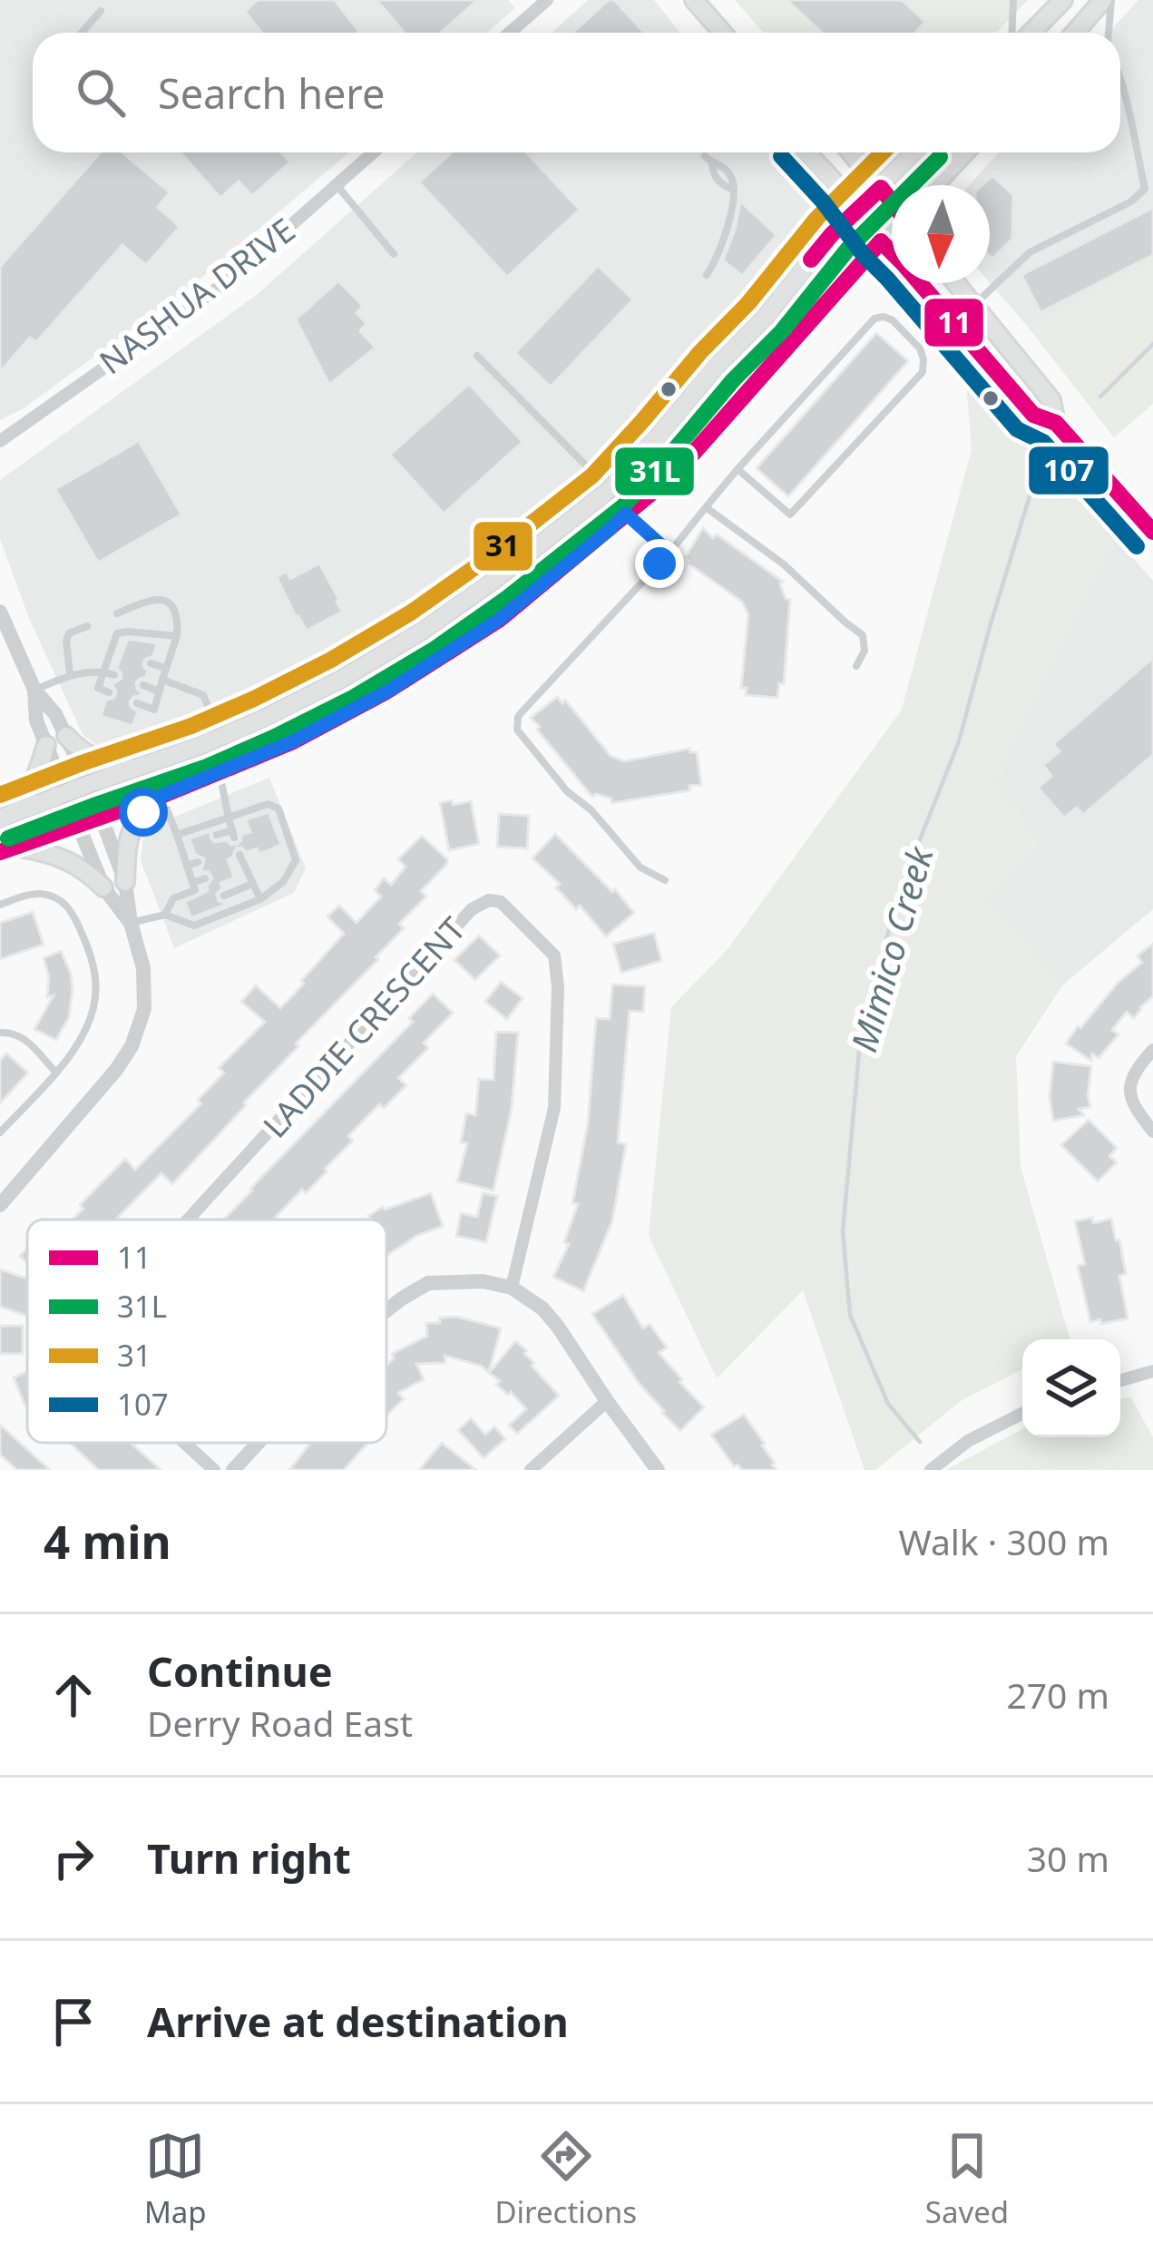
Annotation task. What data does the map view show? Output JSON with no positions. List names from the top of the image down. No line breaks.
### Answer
{"streets":{"street":["NASHUA DRIVE","LADDIE CRESCENT"]},"water":["Mimico Creek"],"lines":["transit line 31","transit line 107","transit line 31L","transit line 11"],"legend":["11","31L","31","107"],"north":"bottom","page":{"search":"Search here","heading":["4 min","Walk · 300 m"],"list":[["Continue","Derry Road East","270 m"],["Turn right","30 m"],"Arrive at destination"],"nav":["Map","Directions","Saved"]}}
